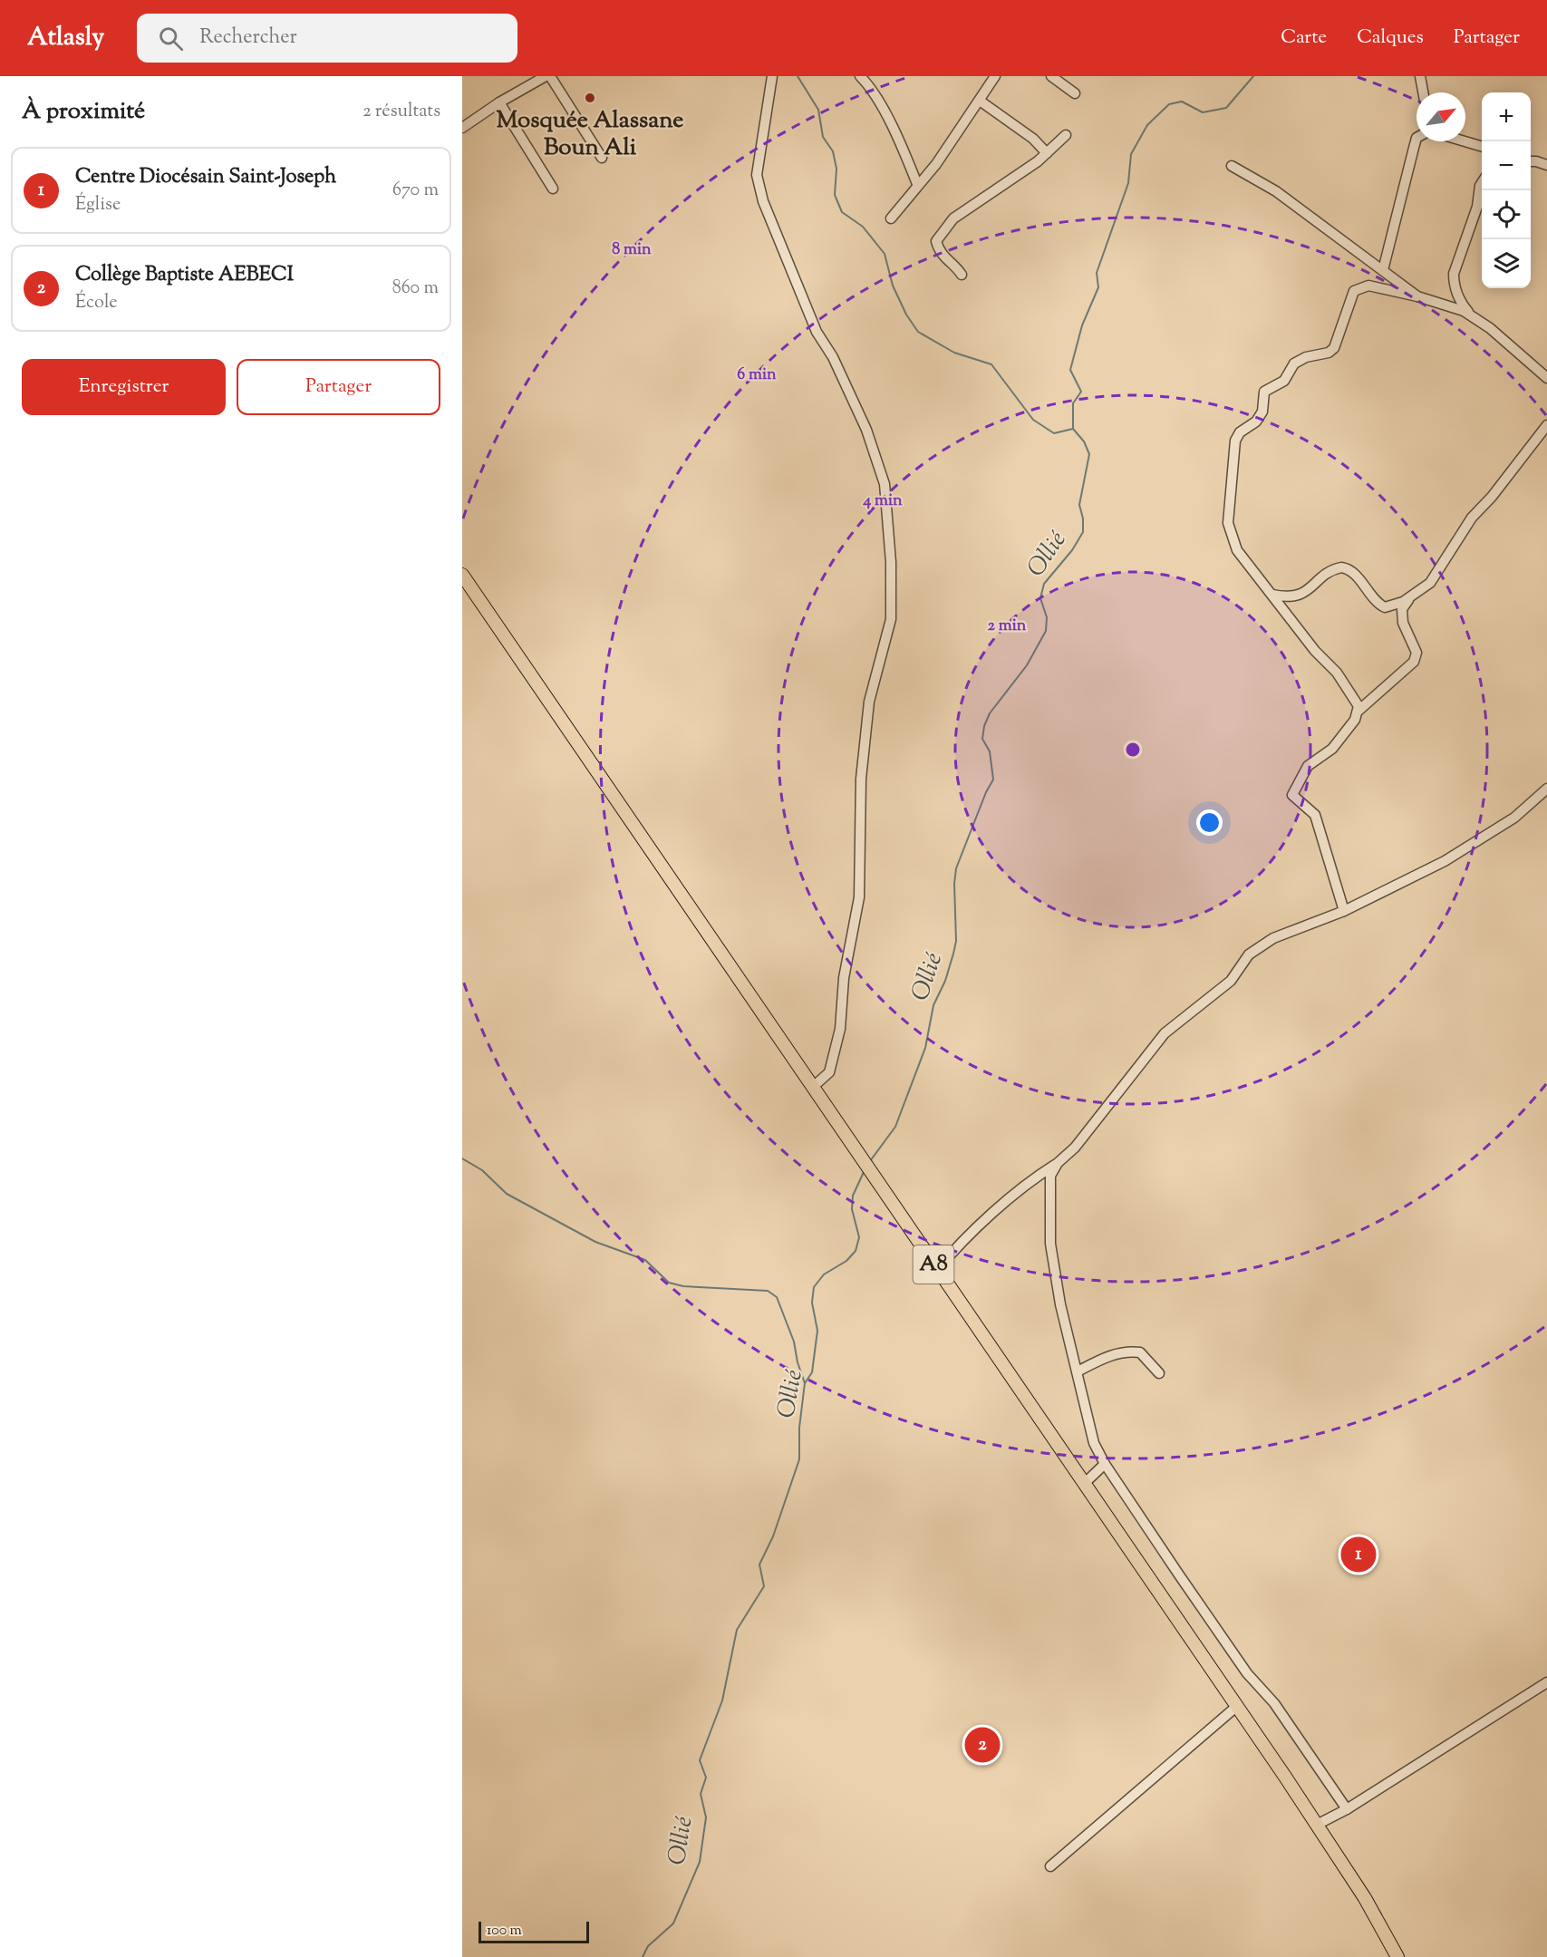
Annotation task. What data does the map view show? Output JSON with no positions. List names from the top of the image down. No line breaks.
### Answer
{"streets":{"main road":["A8"]},"water":["Ollié"],"places":["Mosquée Alassane Boun Ali"],"scale_bar":"100 m","north":"top right","page":{"header":"Atlasly","search":"Rechercher","nav":["Carte","Calques","Partager"],"heading":["À proximité","2 résultats"],"map_buttons":["+","−"],"list":[{"mark":"1","name":"Centre Diocésain Saint-Joseph","note":"Église","value":"670 m"},{"mark":"2","name":"Collège Baptiste AEBECI","note":"École","value":"860 m"}],"buttons":["Enregistrer","Partager"],"pins":["1","2"],"scale":"100 m"},"rings":["8 min","6 min","4 min","2 min"]}
